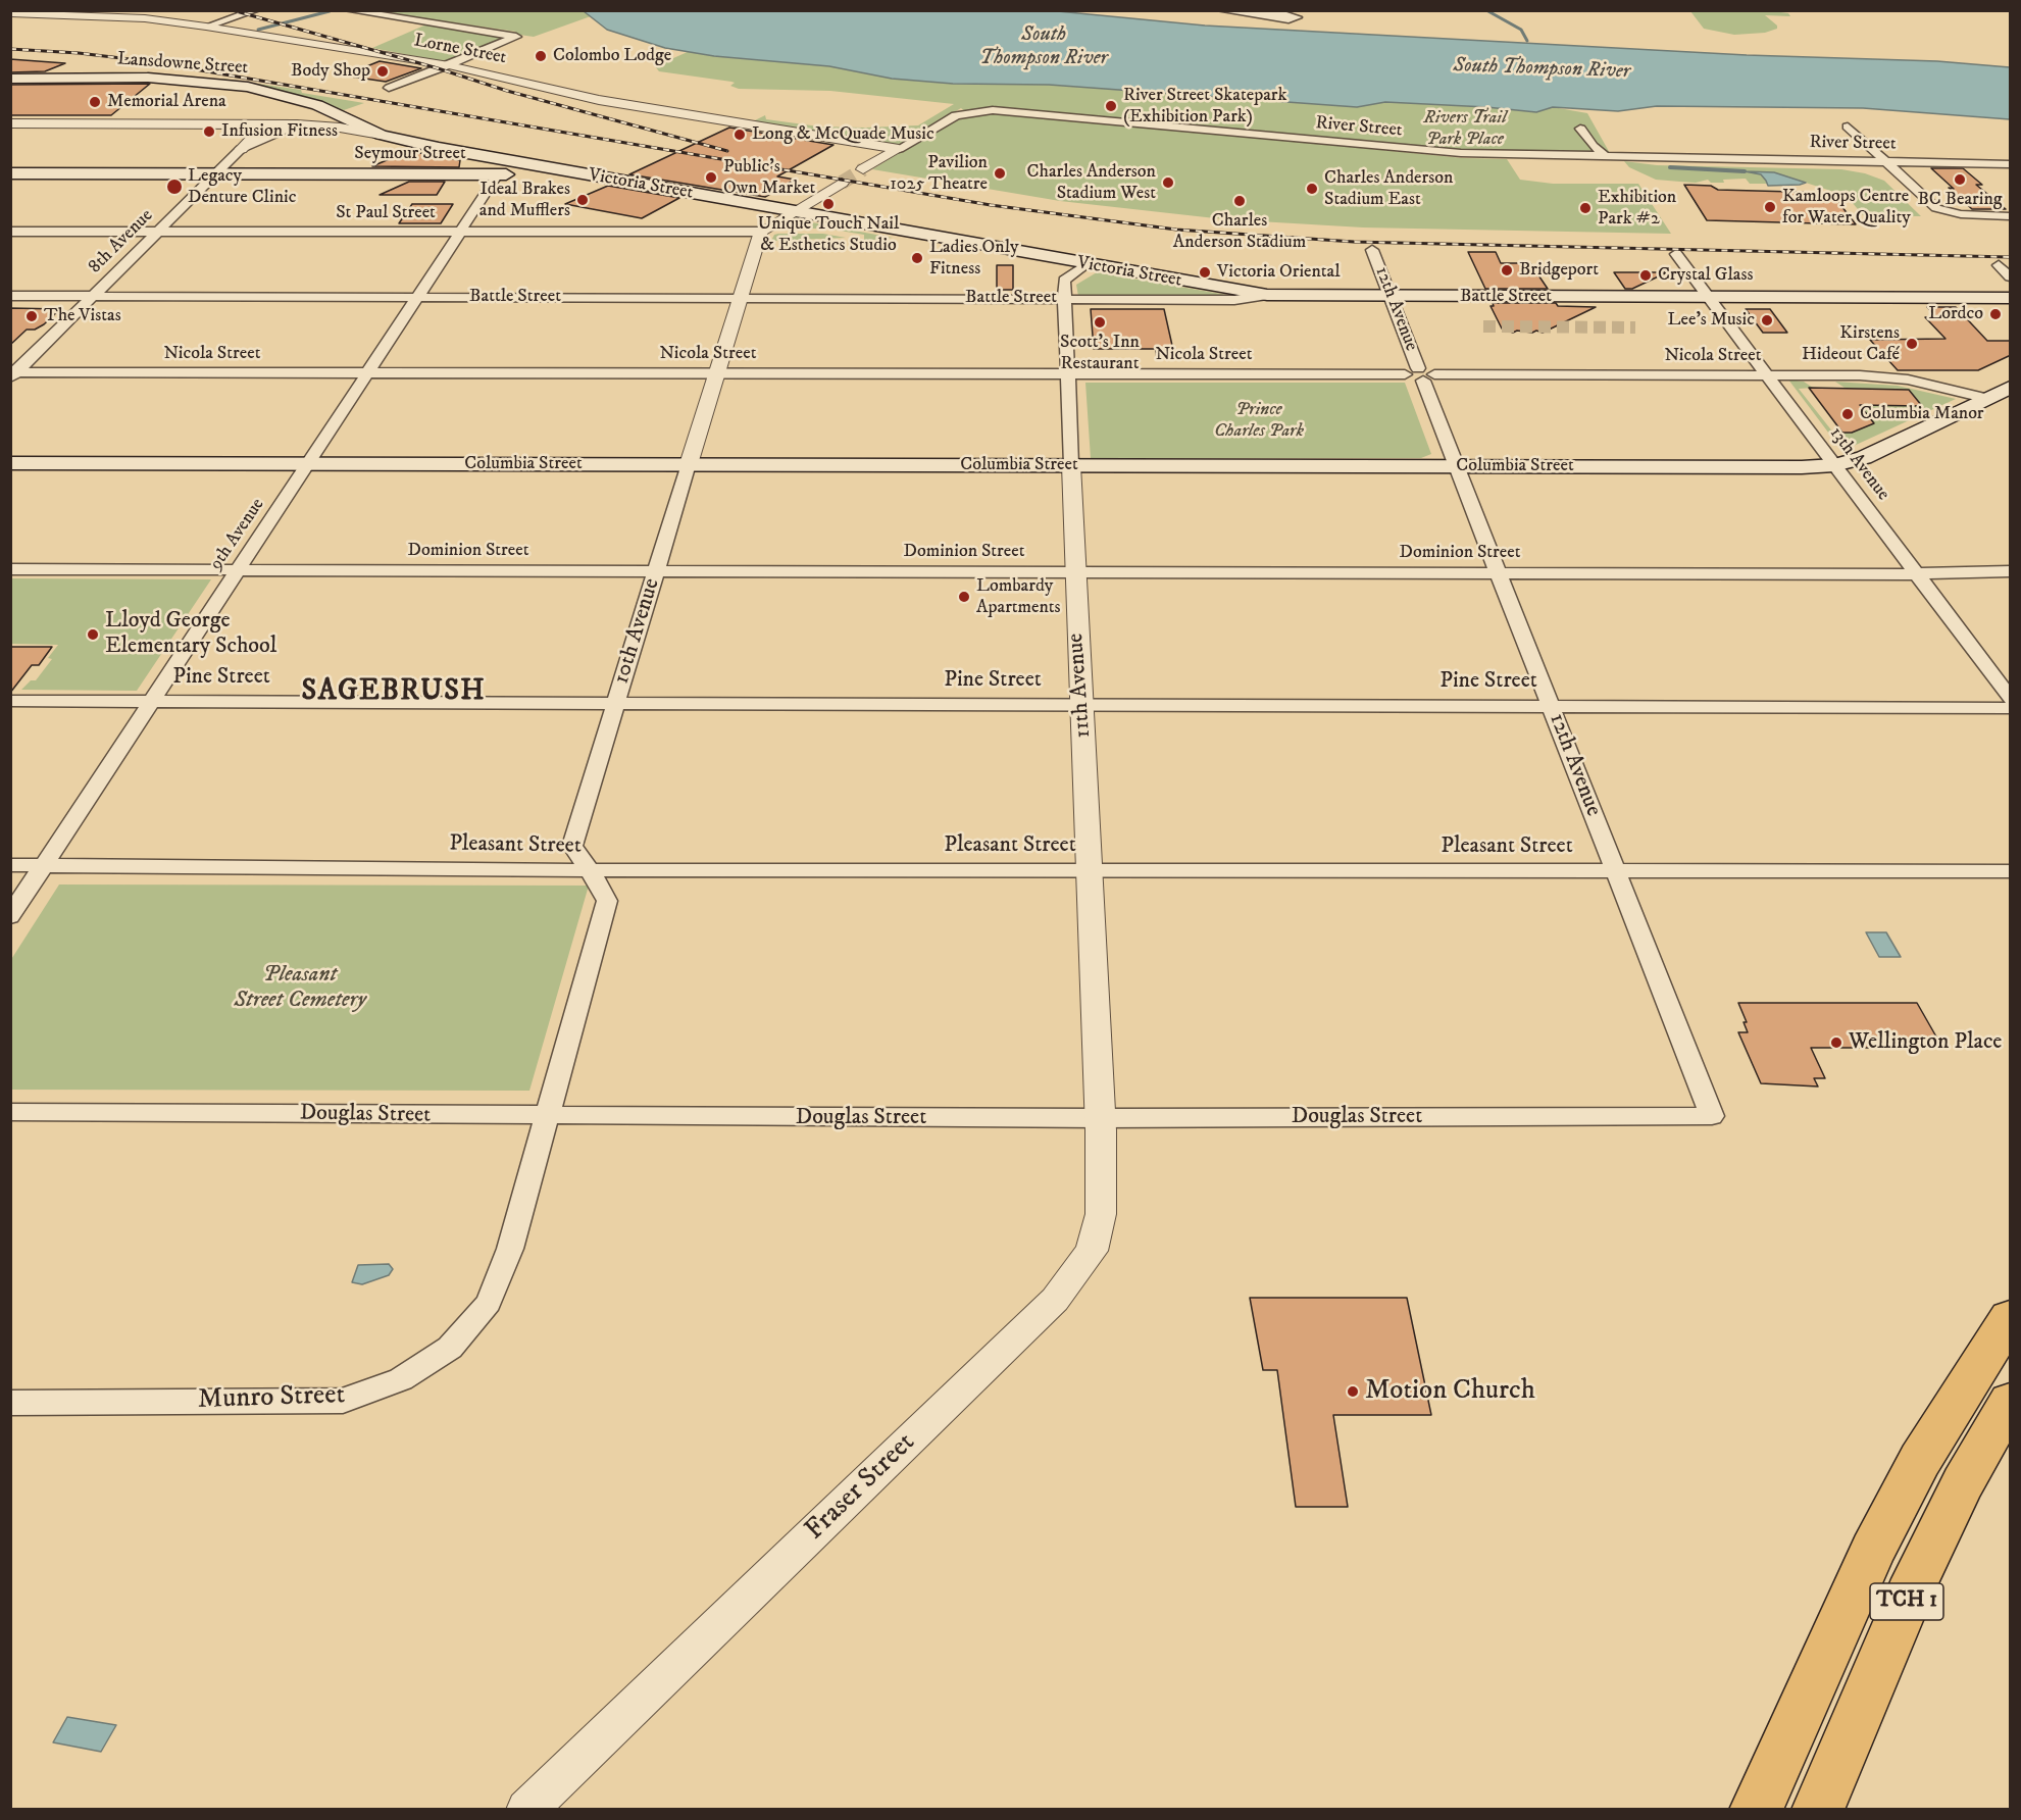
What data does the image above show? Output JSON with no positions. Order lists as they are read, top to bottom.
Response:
{
  "streets": {
    "highway": ["TCH 1"],
    "main road": [
      "Lansdowne Street",
      "Seymour Street",
      "Victoria Street",
      "Battle Street",
      "Columbia Street"
    ],
    "street": [
      "Lorne Street",
      "River Street",
      "St Paul Street",
      "8th Avenue",
      "12th Avenue",
      "Nicola Street",
      "13th Avenue",
      "9th Avenue",
      "Dominion Street",
      "10th Avenue",
      "Pine Street",
      "11th Avenue",
      "Pleasant Street",
      "Douglas Street",
      "Munro Street",
      "Fraser Street"
    ]
  },
  "crossings": [
    ["Lorne Street", "River Street"],
    ["Lansdowne Street", "Victoria Street"],
    ["Seymour Street", "Victoria Street"],
    ["Seymour Street", "8th Avenue"],
    ["Seymour Street", "9th Avenue"],
    ["Victoria Street", "8th Avenue"],
    ["Victoria Street", "Battle Street"],
    ["Victoria Street", "11th Avenue"],
    ["St Paul Street", "8th Avenue"],
    ["St Paul Street", "9th Avenue"],
    ["St Paul Street", "10th Avenue"],
    ["8th Avenue", "Battle Street"],
    ["8th Avenue", "Nicola Street"],
    ["Battle Street", "12th Avenue"],
    ["Battle Street", "13th Avenue"],
    ["Battle Street", "9th Avenue"],
    ["Battle Street", "10th Avenue"],
    ["Battle Street", "11th Avenue"],
    ["12th Avenue", "Nicola Street"],
    ["12th Avenue", "Columbia Street"],
    ["12th Avenue", "Dominion Street"],
    ["12th Avenue", "Pine Street"],
    ["12th Avenue", "Pleasant Street"],
    ["12th Avenue", "Douglas Street"],
    ["Nicola Street", "Columbia Street"],
    ["Nicola Street", "13th Avenue"],
    ["Nicola Street", "9th Avenue"],
    ["Nicola Street", "10th Avenue"],
    ["Nicola Street", "11th Avenue"],
    ["Columbia Street", "13th Avenue"],
    ["Columbia Street", "9th Avenue"],
    ["Columbia Street", "10th Avenue"],
    ["Columbia Street", "11th Avenue"],
    ["13th Avenue", "Dominion Street"],
    ["9th Avenue", "Dominion Street"],
    ["9th Avenue", "Pine Street"],
    ["9th Avenue", "Pleasant Street"],
    ["Dominion Street", "10th Avenue"],
    ["Dominion Street", "11th Avenue"],
    ["10th Avenue", "Pine Street"],
    ["10th Avenue", "Pleasant Street"],
    ["10th Avenue", "Douglas Street"],
    ["10th Avenue", "Munro Street"],
    ["Pine Street", "11th Avenue"],
    ["11th Avenue", "Pleasant Street"],
    ["11th Avenue", "Douglas Street"],
    ["11th Avenue", "Fraser Street"],
    ["Douglas Street", "Munro Street"],
    ["Douglas Street", "Fraser Street"]
  ],
  "districts": ["SAGEBRUSH"],
  "water": ["South Thompson River"],
  "parks": ["Rivers Trail Park Place", "Prince Charles Park", "Pleasant Street Cemetery"],
  "places": [
    "Colombo Lodge",
    "Body Shop",
    "Memorial Arena",
    "River Street Skatepark (Exhibition Park)",
    "Infusion Fitness",
    "Long & McQuade Music",
    "Pavilion 1025 Theatre",
    "Public's Own Market",
    "BC Bearing",
    "Charles Anderson Stadium West",
    "Legacy Denture Clinic",
    "Charles Anderson Stadium East",
    "Ideal Brakes and Mufflers",
    "Charles Anderson Stadium",
    "Unique Touch Nail & Esthetics Studio",
    "Kamloops Centre for Water Quality",
    "Exhibition Park #2",
    "Ladies Only Fitness",
    "Bridgeport",
    "Victoria Oriental",
    "Crystal Glass",
    "Lordco",
    "The Vistas",
    "Lee's Music",
    "Scott's Inn Restaurant",
    "Kirstens Hideout Café",
    "Columbia Manor",
    "Lombardy Apartments",
    "Lloyd George Elementary School",
    "Wellington Place",
    "Motion Church"
  ]
}
